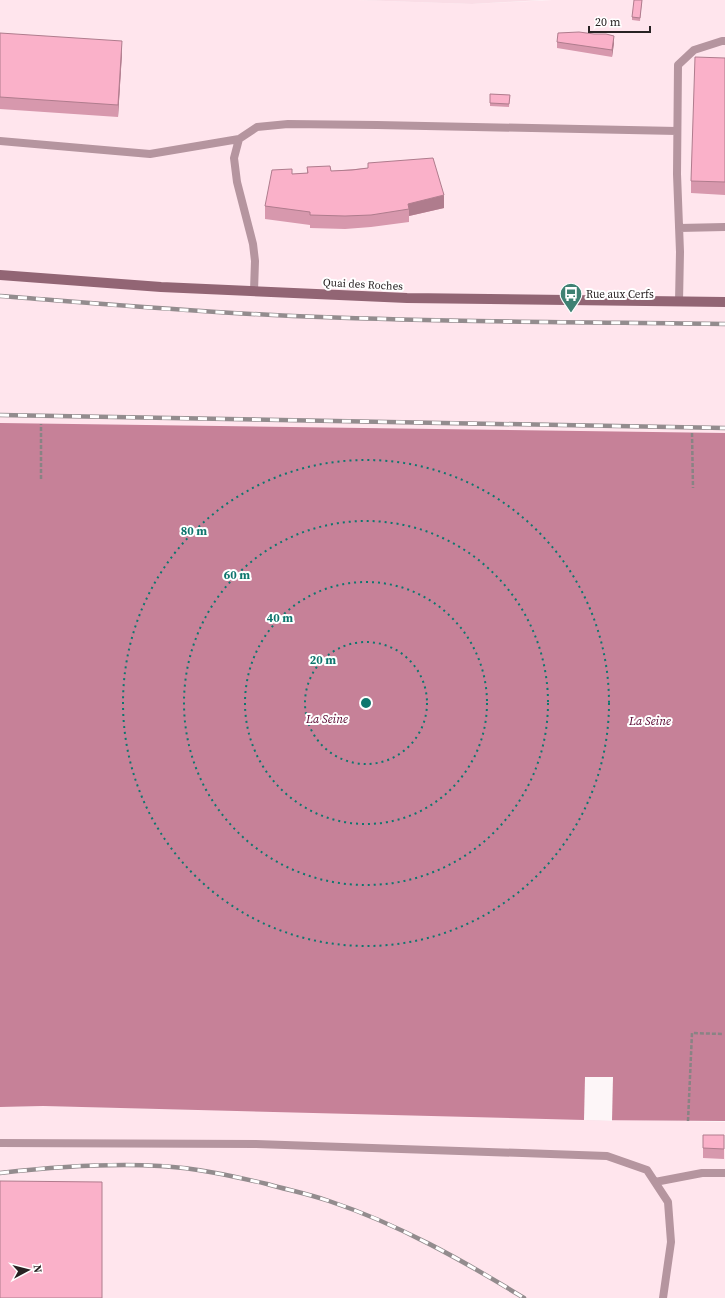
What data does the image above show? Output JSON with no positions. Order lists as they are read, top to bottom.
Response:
{
  "streets": {
    "main road": ["Quai des Roches"]
  },
  "water": ["La Seine"],
  "places": {
    "bus stop": ["Rue aux Cerfs"]
  },
  "scale_bar": "20 m",
  "north": "right",
  "rings": [
    "80 m",
    "60 m",
    "40 m",
    "20 m"
  ]
}
